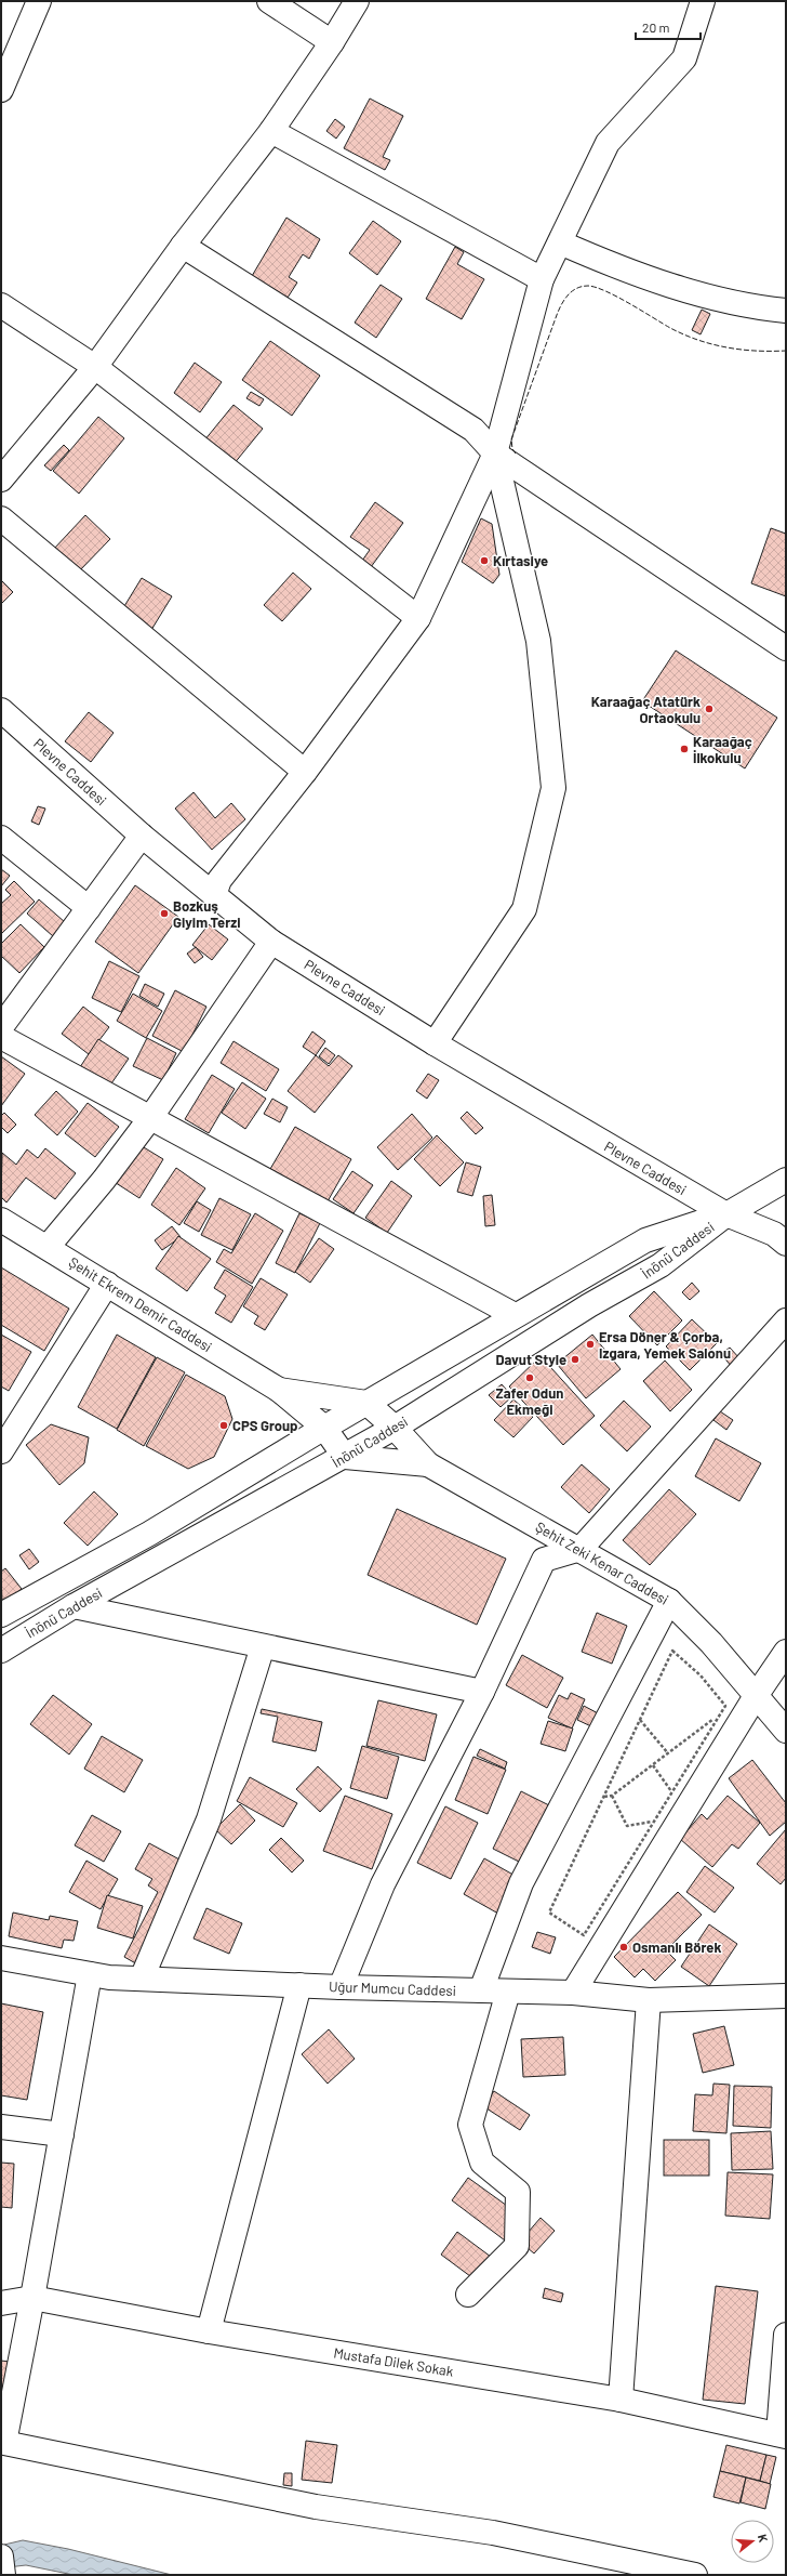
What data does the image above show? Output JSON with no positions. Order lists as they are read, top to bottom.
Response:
{
  "streets": {
    "street": [
      "Plevne Caddesi",
      "İnönü Caddesi",
      "Şehit Ekrem Demir Caddesi",
      "Şehit Zeki Kenar Caddesi",
      "Uğur Mumcu Caddesi",
      "Mustafa Dilek Sokak"
    ]
  },
  "crossings": [
    ["Plevne Caddesi", "İnönü Caddesi"],
    ["İnönü Caddesi", "Şehit Ekrem Demir Caddesi"]
  ],
  "places": [
    "Kırtasiye",
    "Karaağaç Atatürk Ortaokulu",
    "Karaağaç İlkokulu",
    "Bozkuş Giyim Terzi",
    "Ersa Döner & Çorba, Izgara, Yemek Salonu",
    "Davut Style",
    "Zafer Odun Ekmeği",
    "CPS Group",
    "Osmanlı Börek"
  ],
  "scale_bar": "20 m",
  "north": "right"
}
